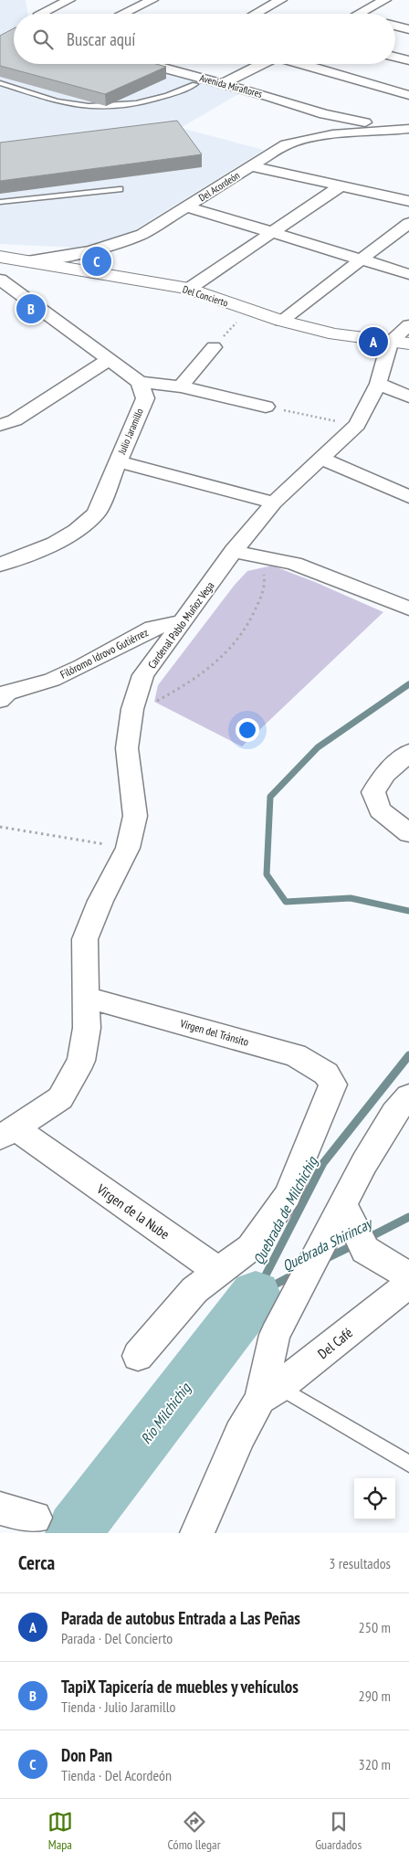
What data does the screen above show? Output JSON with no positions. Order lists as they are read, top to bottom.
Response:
{
  "streets": {
    "street": [
      "Avenida Miraflores",
      "Del Acordeón",
      "Del Concierto",
      "Julio Jaramillo",
      "Cardenal Pablo Muñoz Vega",
      "Filóromo Idrovo Gutiérrez",
      "Virgen del Tránsito",
      "Virgen de la Nube",
      "Del Café"
    ]
  },
  "crossings": [
    ["Avenida Miraflores", "Del Acordeón"],
    ["Del Acordeón", "Del Concierto"],
    ["Del Concierto", "Cardenal Pablo Muñoz Vega"],
    ["Cardenal Pablo Muñoz Vega", "Filóromo Idrovo Gutiérrez"],
    ["Cardenal Pablo Muñoz Vega", "Virgen del Tránsito"],
    ["Cardenal Pablo Muñoz Vega", "Virgen de la Nube"],
    ["Virgen del Tránsito", "Virgen de la Nube"]
  ],
  "water": ["Quebrada de Milchichig", "Quebrada Shirincay", "Río Milchichig"],
  "page": {
    "search": "Buscar aquí",
    "pins": ["C", "B", "A"],
    "heading": ["Cerca", "3 resultados"],
    "list": [
      {
        "mark": "A",
        "name": "Parada de autobus Entrada a Las Peñas",
        "note": "Parada · Del Concierto",
        "value": "250 m"
      },
      {
        "mark": "B",
        "name": "TapiX Tapicería de muebles y vehículos",
        "note": "Tienda · Julio Jaramillo",
        "value": "290 m"
      },
      {
        "mark": "C",
        "name": "Don Pan",
        "note": "Tienda · Del Acordeón",
        "value": "320 m"
      }
    ],
    "nav": ["Mapa", "Cómo llegar", "Guardados"]
  }
}
